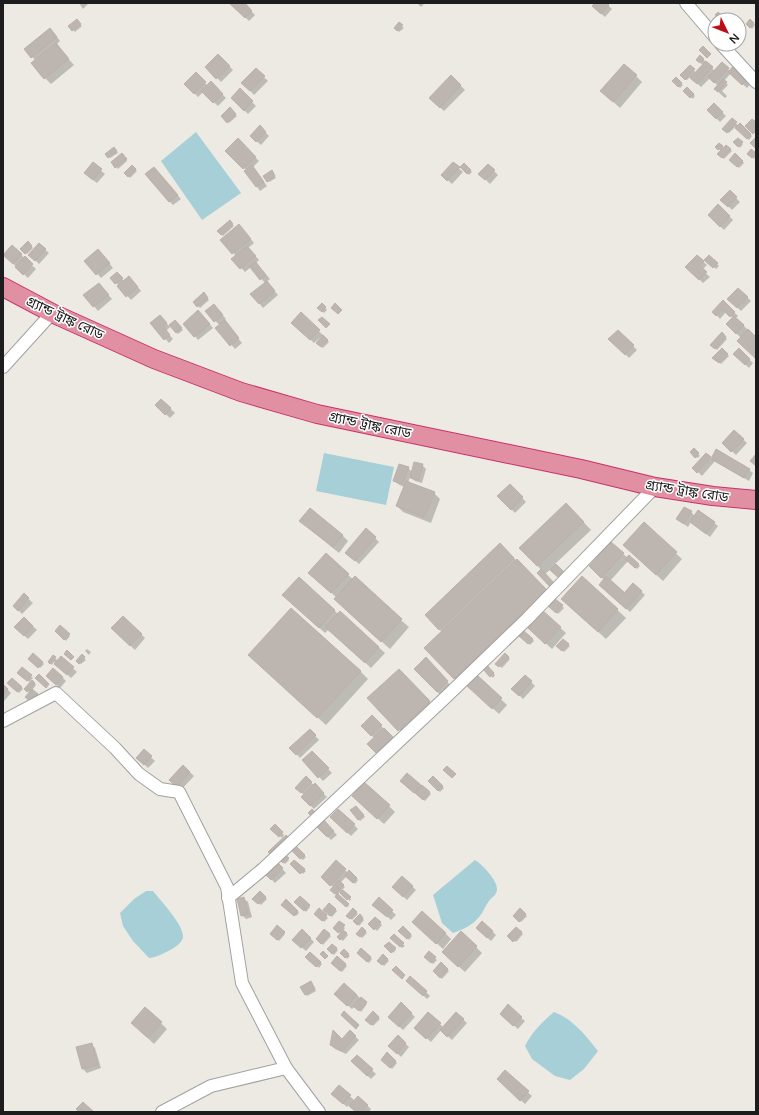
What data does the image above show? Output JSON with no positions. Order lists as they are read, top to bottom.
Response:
{
  "streets": {
    "highway": ["গ্র্যান্ড ট্রাঙ্ক রোড"]
  },
  "north": "bottom right"
}
